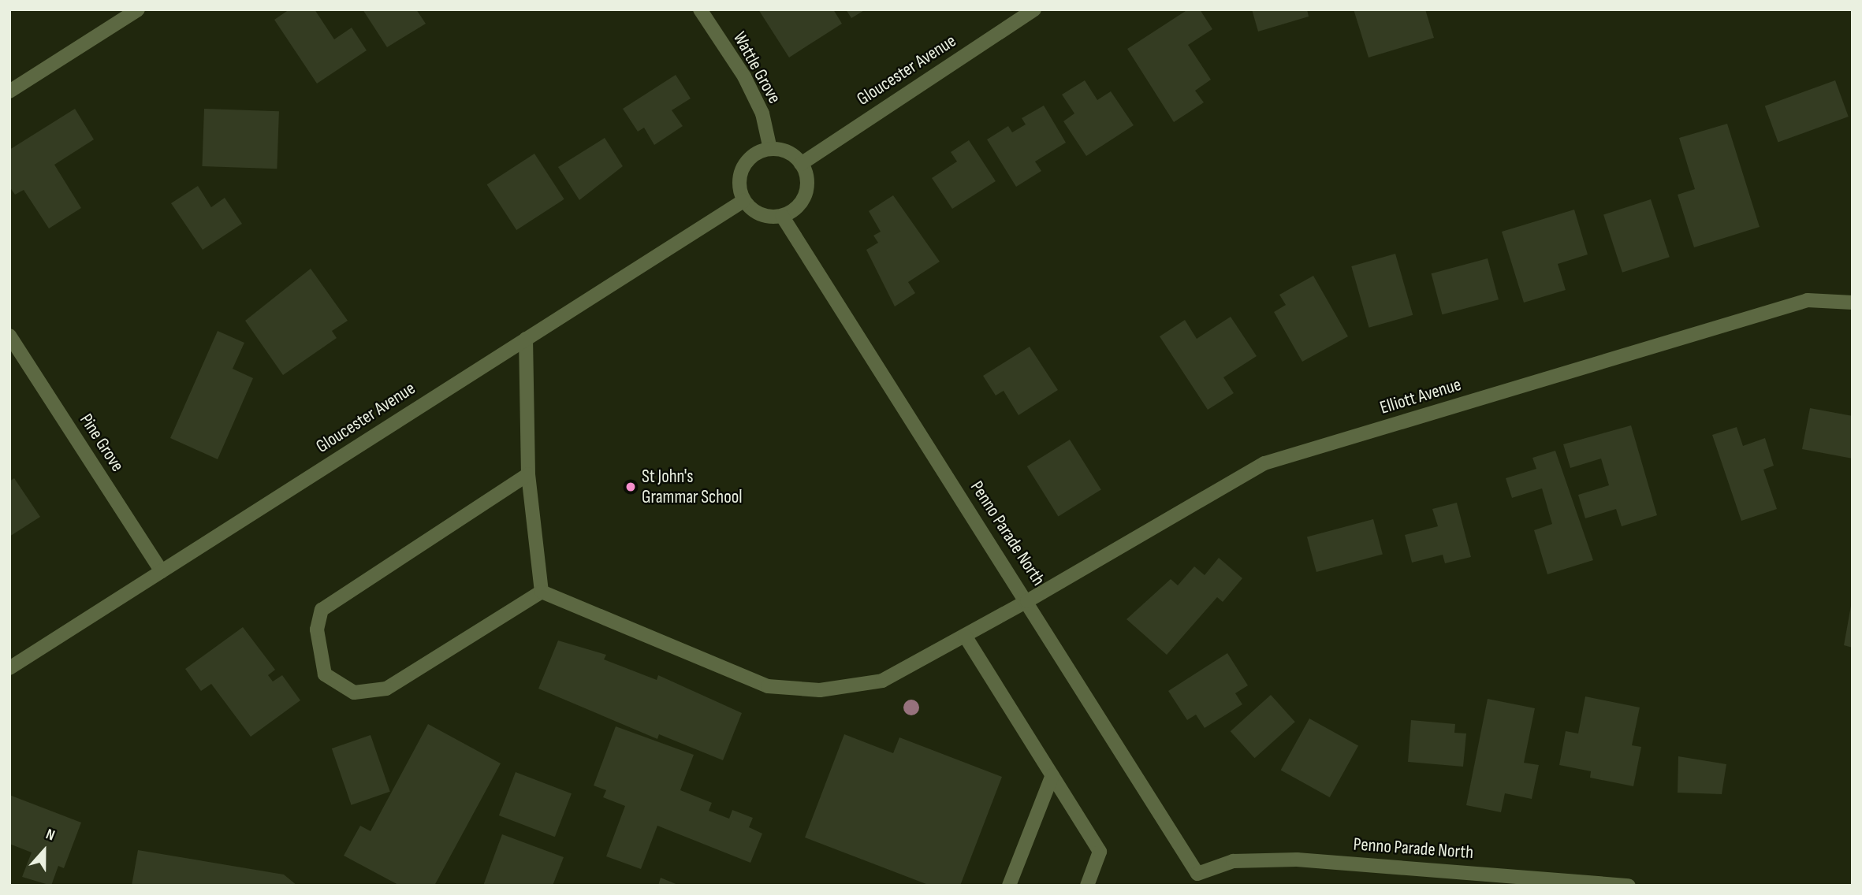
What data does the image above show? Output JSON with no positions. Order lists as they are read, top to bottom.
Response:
{
  "streets": {
    "street": [
      "Wattle Grove",
      "Gloucester Avenue",
      "Elliott Avenue",
      "Pine Grove",
      "Penno Parade North"
    ]
  },
  "crossings": [
    ["Wattle Grove", "Gloucester Avenue"],
    ["Wattle Grove", "Penno Parade North"],
    ["Gloucester Avenue", "Pine Grove"],
    ["Gloucester Avenue", "Penno Parade North"],
    ["Elliott Avenue", "Penno Parade North"]
  ],
  "places": ["St John's Grammar School"],
  "north": "top"
}
